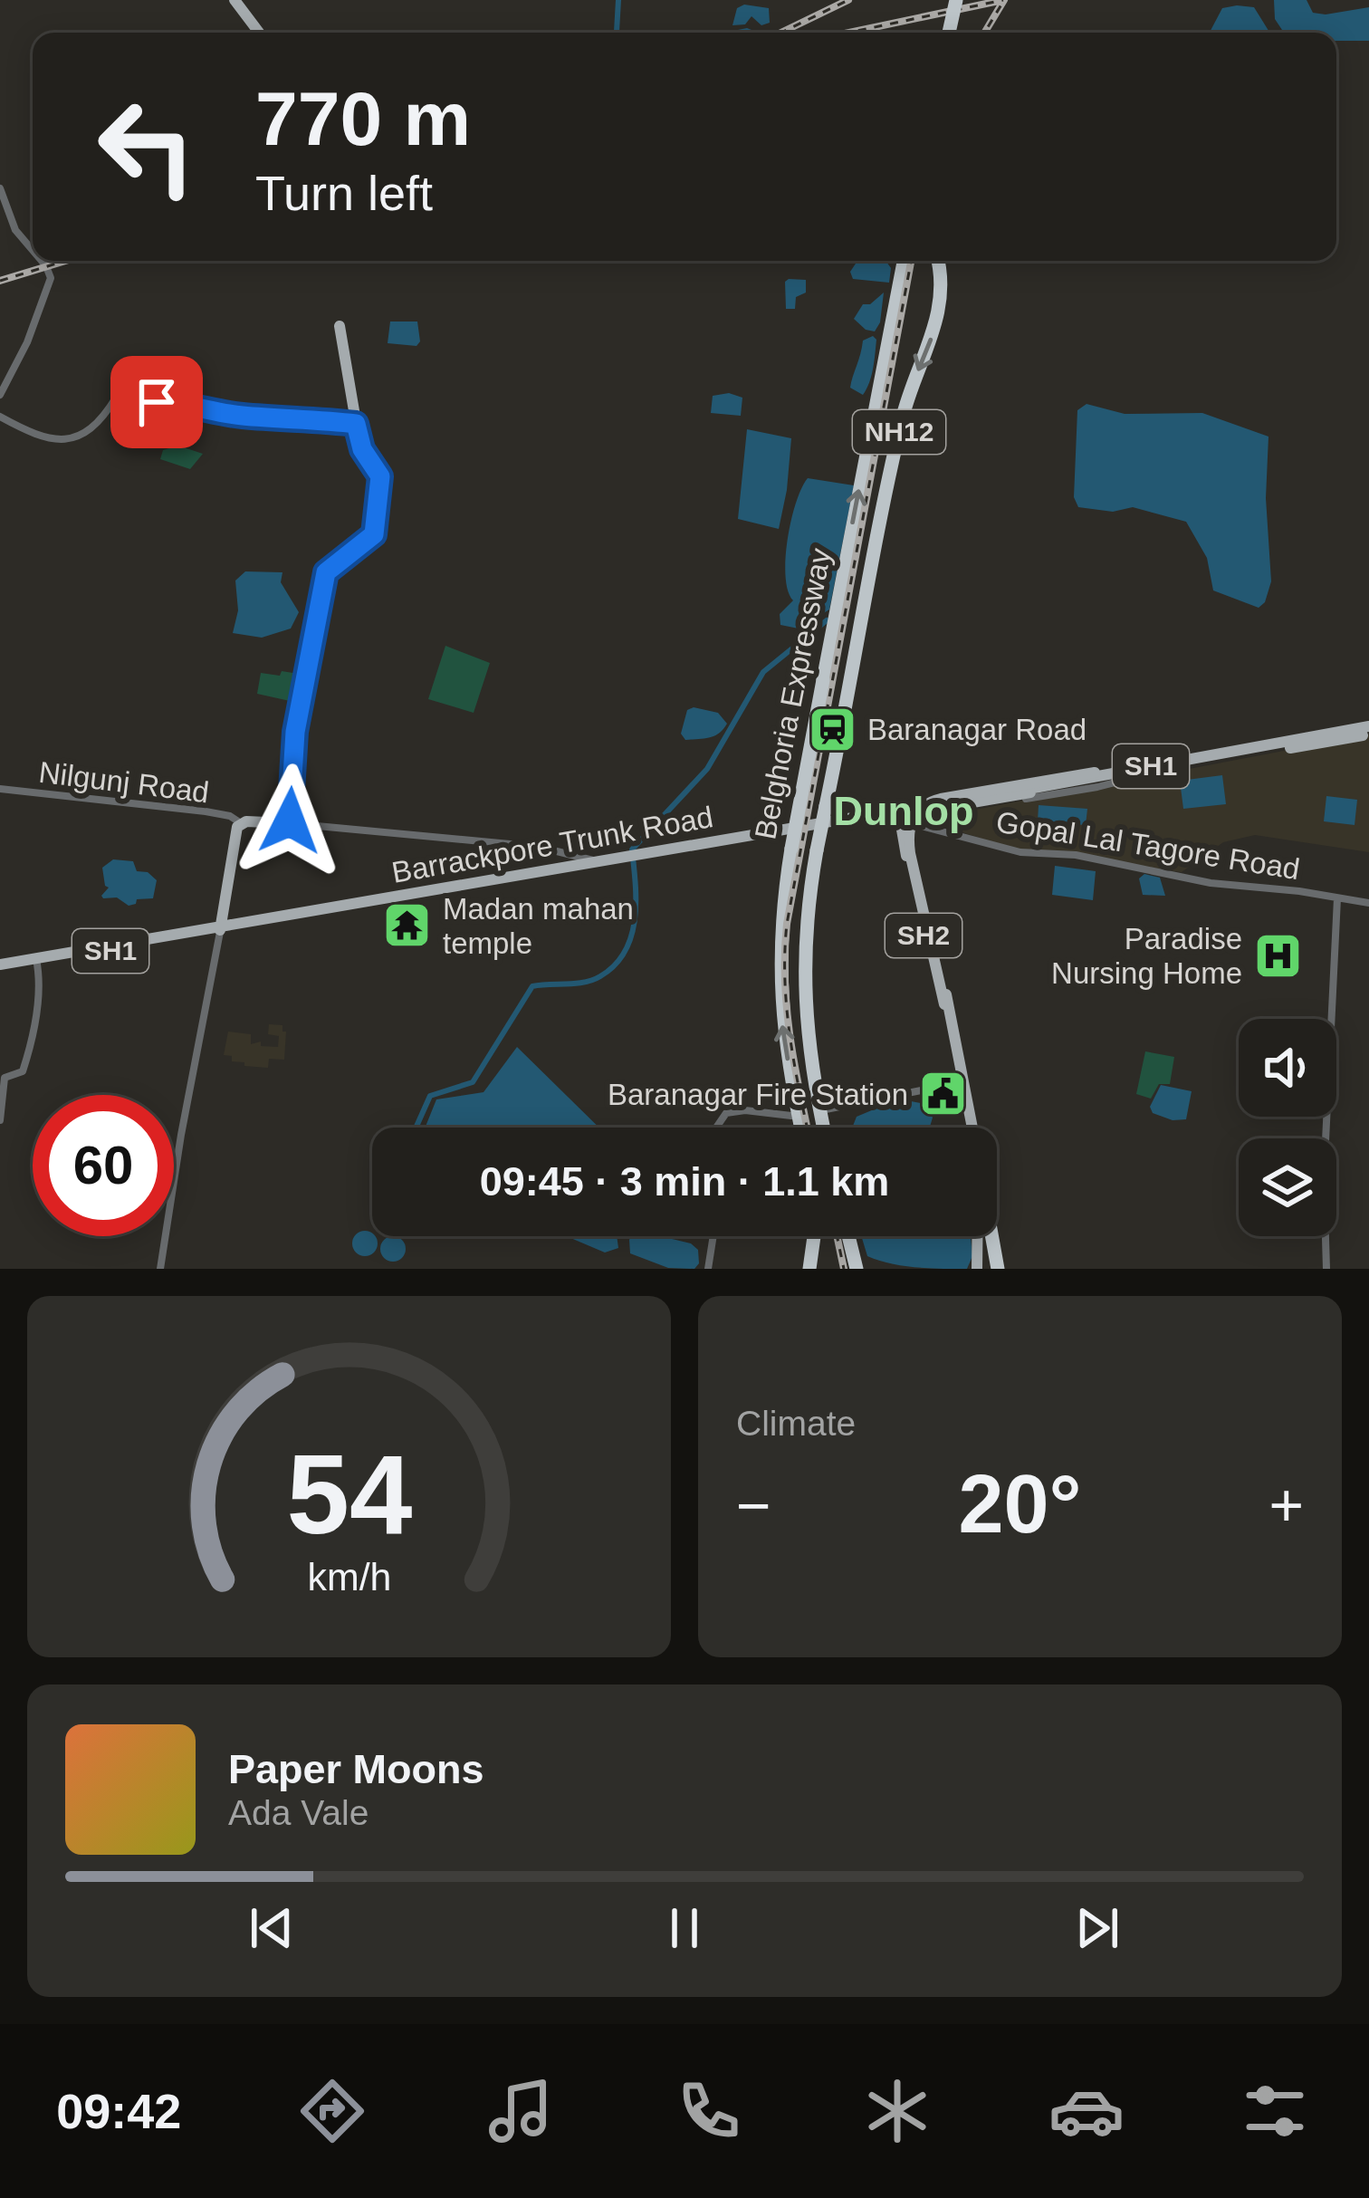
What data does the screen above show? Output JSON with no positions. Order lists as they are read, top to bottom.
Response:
{
  "streets": {
    "highway": ["NH12", "Belghoria Expressway"],
    "main road": ["SH1", "Barrackpore Trunk Road", "SH2"],
    "street": ["Nilgunj Road", "Gopal Lal Tagore Road"]
  },
  "crossings": [
    ["Barrackpore Trunk Road", "Gopal Lal Tagore Road"],
    ["Barrackpore Trunk Road", "SH2"],
    ["Gopal Lal Tagore Road", "SH2"]
  ],
  "districts": ["Dunlop"],
  "places": {
    "station": ["Baranagar Road"],
    "temple": ["Madan mahan temple"],
    "hospital": ["Paradise Nursing Home"],
    "public building": ["Baranagar Fire Station"]
  },
  "page": {
    "turn": ["770 m", "Turn left"],
    "limit": "60",
    "trip": "09:45 · 3 min · 1.1 km",
    "tile": "Climate",
    "heat": ["−", "20°", "+"],
    "song": ["Paper Moons", "Ada Vale"],
    "tabs": "09:42",
    "gauge": ["54", "km/h"]
  }
}
